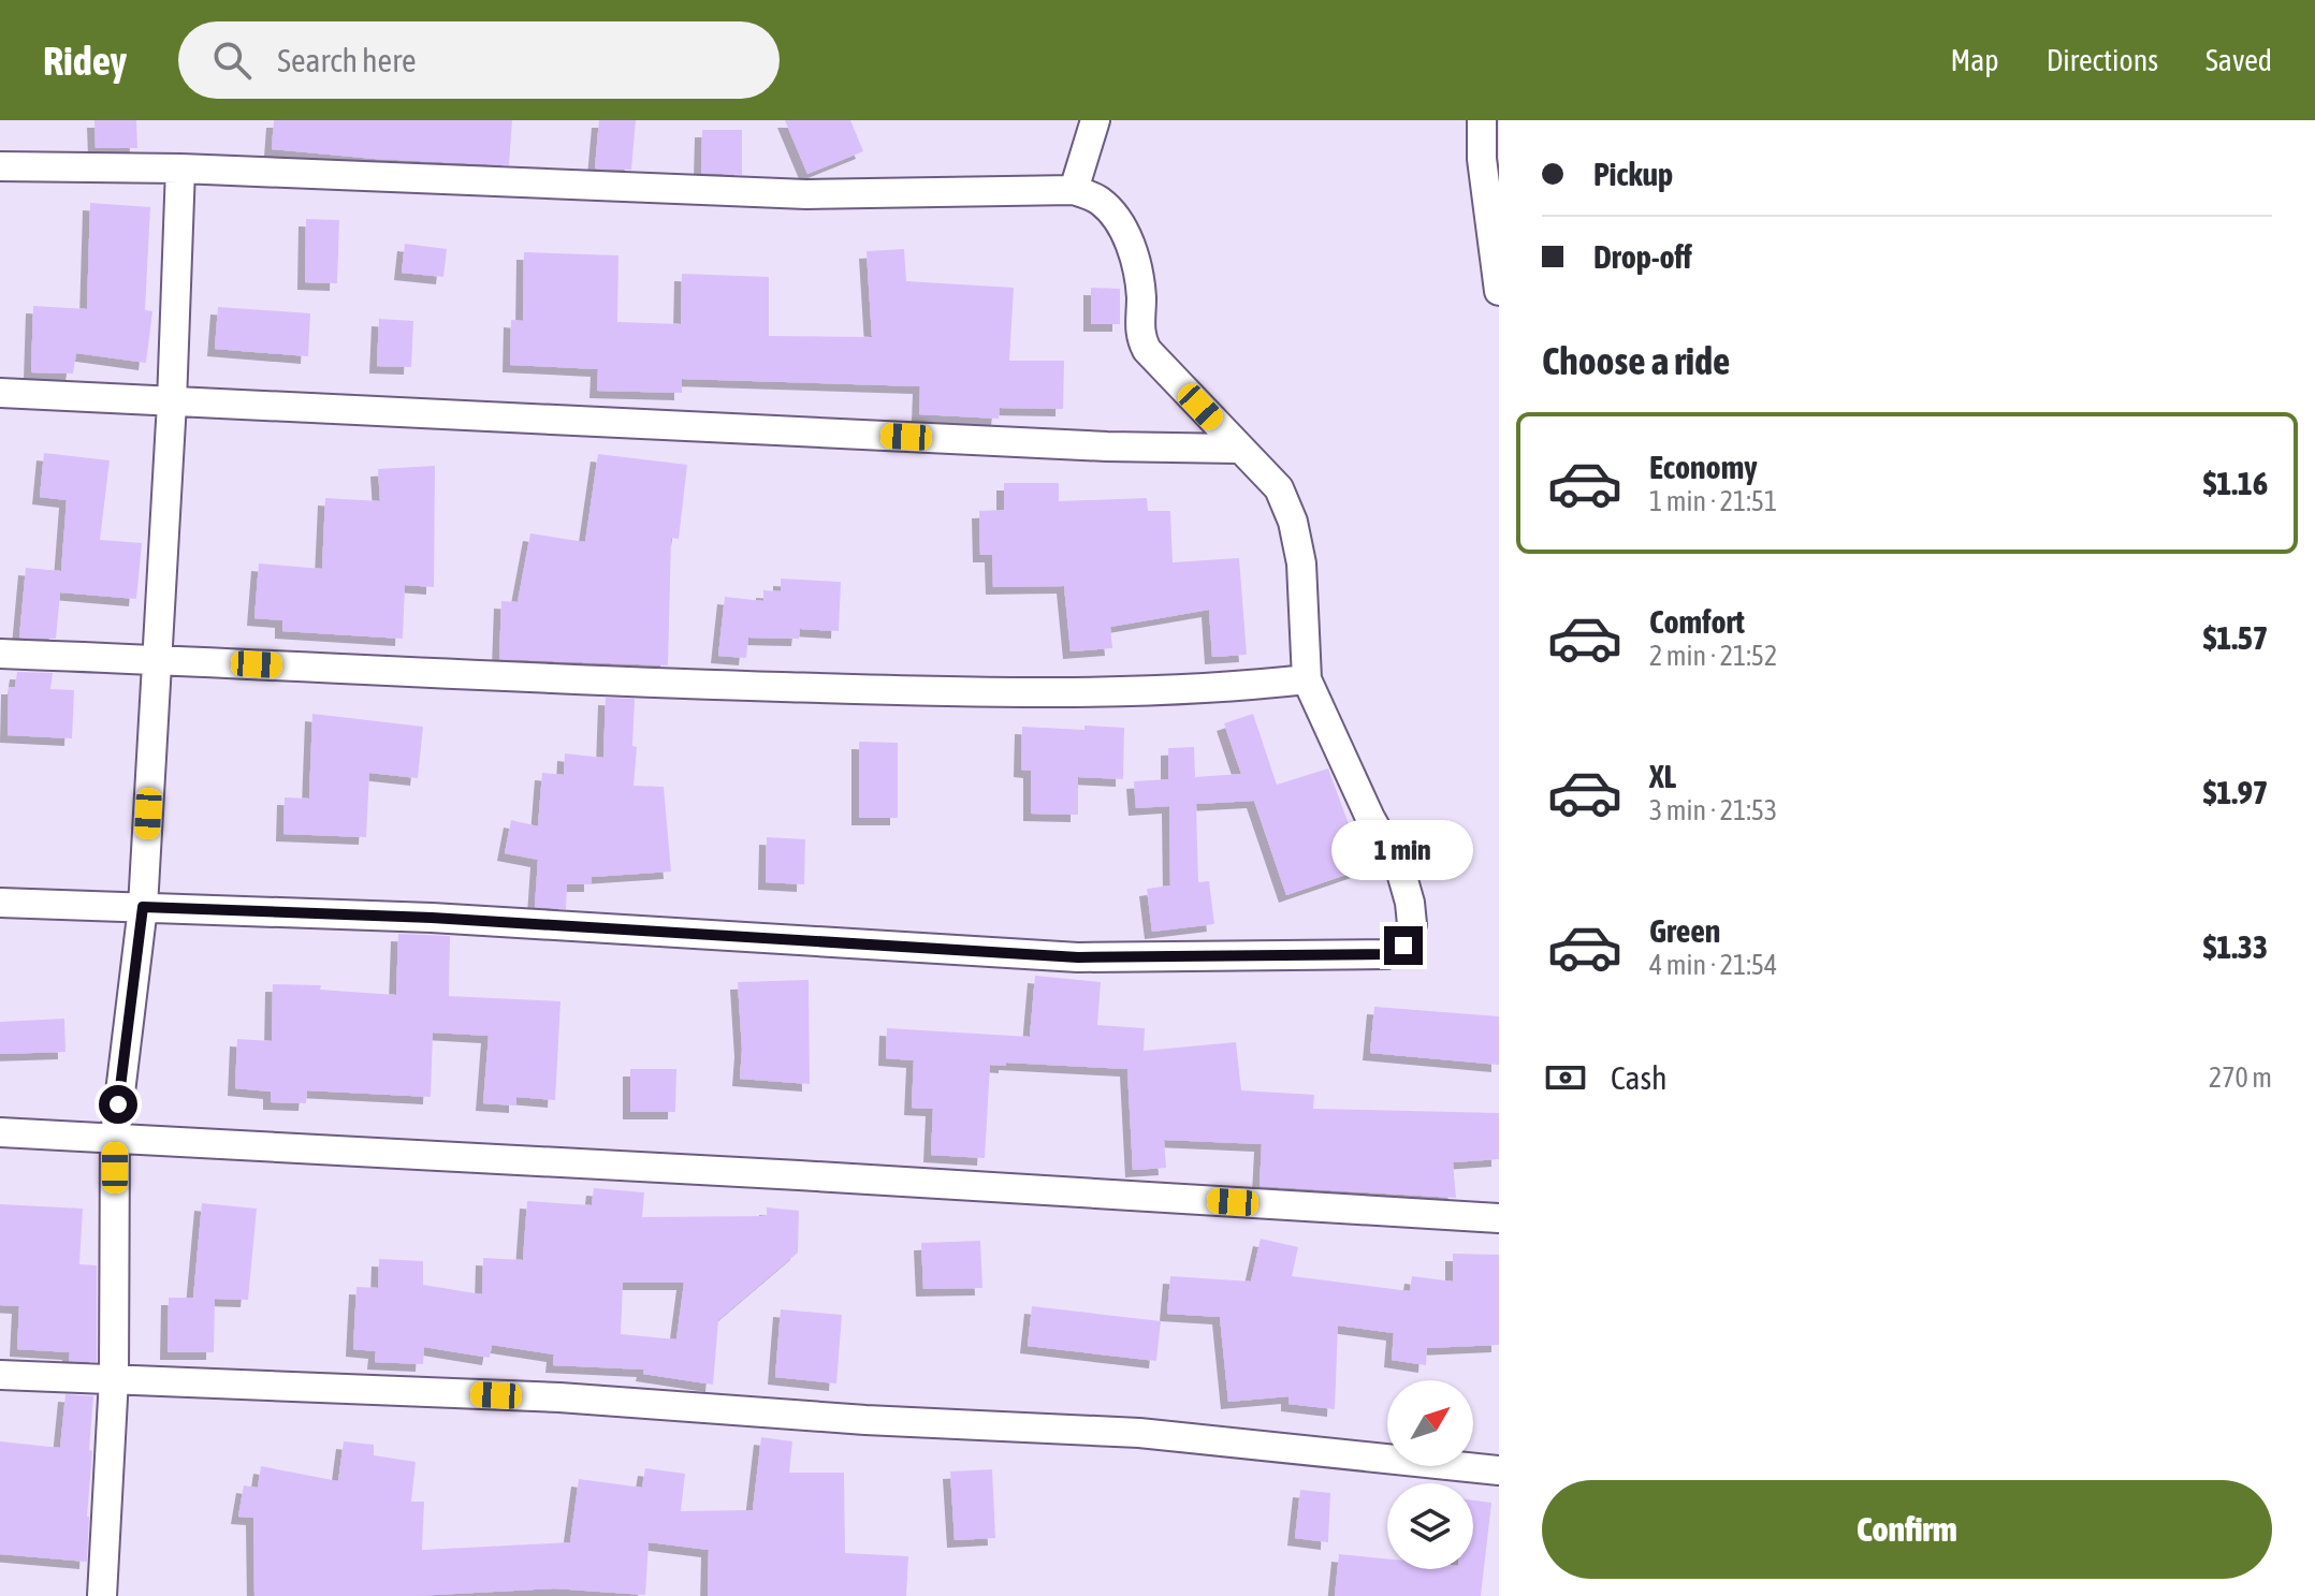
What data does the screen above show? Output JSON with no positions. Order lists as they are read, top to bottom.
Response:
{
  "north": "top right",
  "page": {
    "header": "Ridey",
    "search": "Search here",
    "nav": ["Map", "Directions", "Saved"],
    "banner": ["Pickup", "Drop-off"],
    "heading": "Choose a ride",
    "list": [
      {
        "name": "Economy",
        "note": "1 min · 21:51",
        "value": "$1.16"
      },
      {
        "name": "Comfort",
        "note": "2 min · 21:52",
        "value": "$1.57"
      },
      {
        "name": "XL",
        "note": "3 min · 21:53",
        "value": "$1.97"
      },
      {
        "name": "Green",
        "note": "4 min · 21:54",
        "value": "$1.33"
      }
    ],
    "bubble": "1 min",
    "pay": ["Cash", "270 m"],
    "buttons": "Confirm"
  }
}
